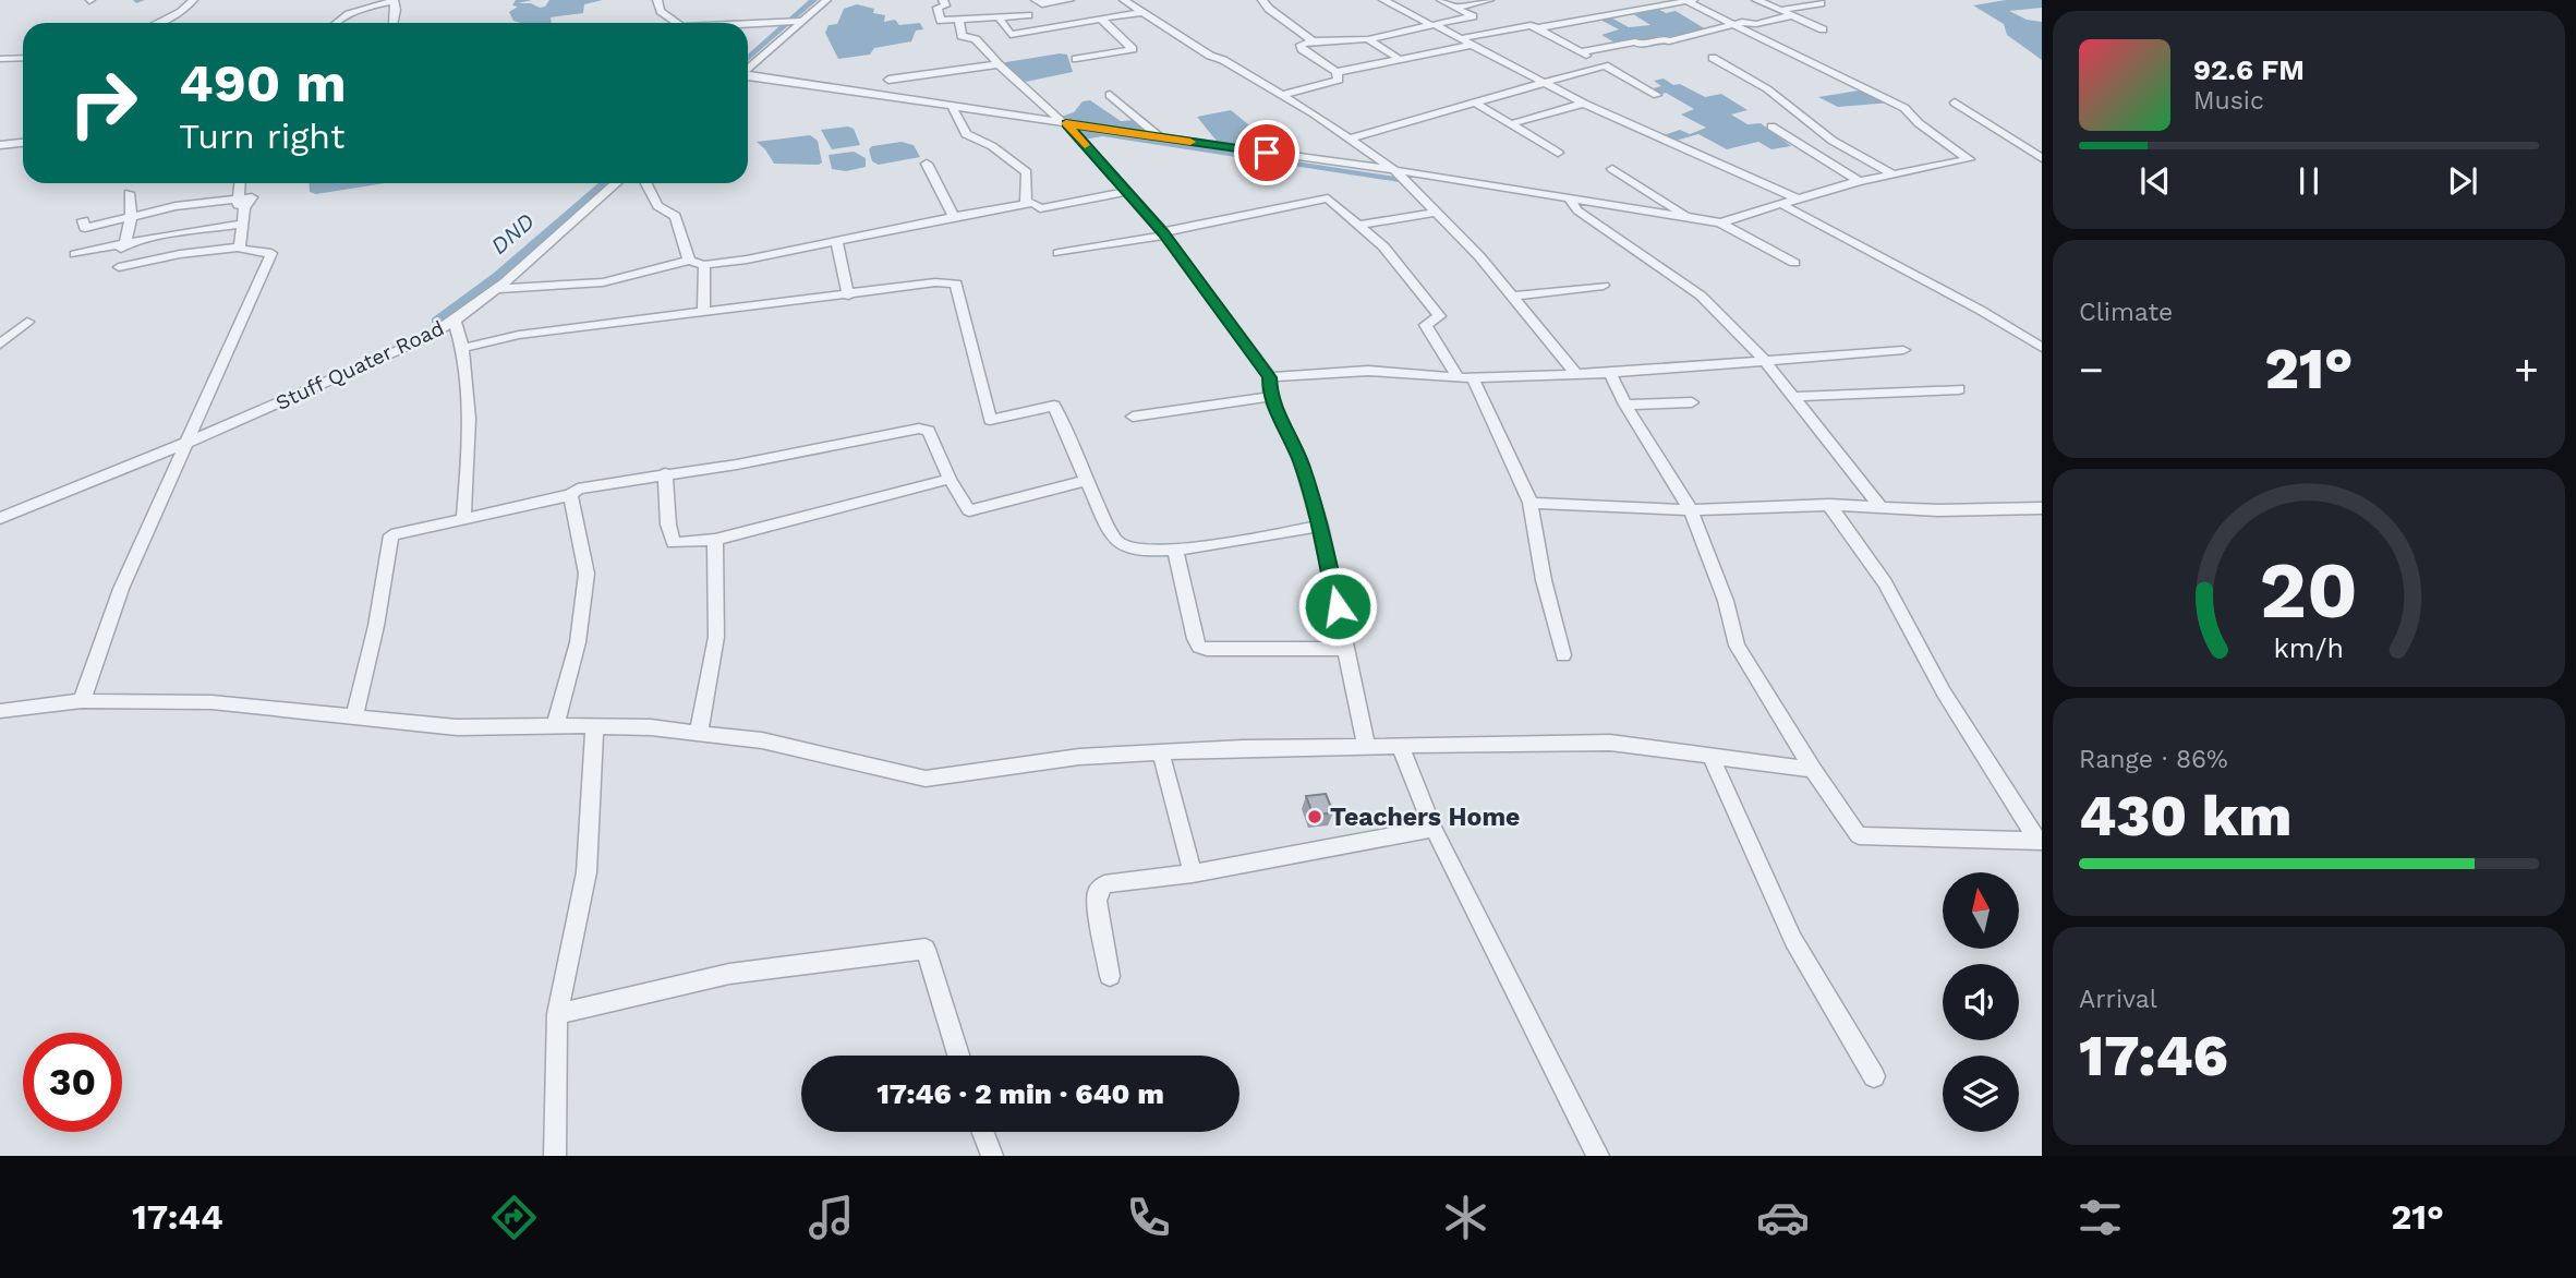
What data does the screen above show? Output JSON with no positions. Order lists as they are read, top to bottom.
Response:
{
  "streets": {
    "street": ["Stuff Quater Road"]
  },
  "water": ["DND"],
  "places": ["Teachers Home"],
  "north": "top",
  "page": {
    "turn": ["490 m", "Turn right"],
    "song": ["92.6 FM", "Music"],
    "tile": [
      "Climate",
      ["Range · 86%", "430 km"],
      ["Arrival", "17:46"]
    ],
    "heat": ["−", "21°", "+"],
    "limit": "30",
    "trip": "17:46 · 2 min · 640 m",
    "tabs": ["17:44", "21°"],
    "gauge": ["20", "km/h"]
  }
}
